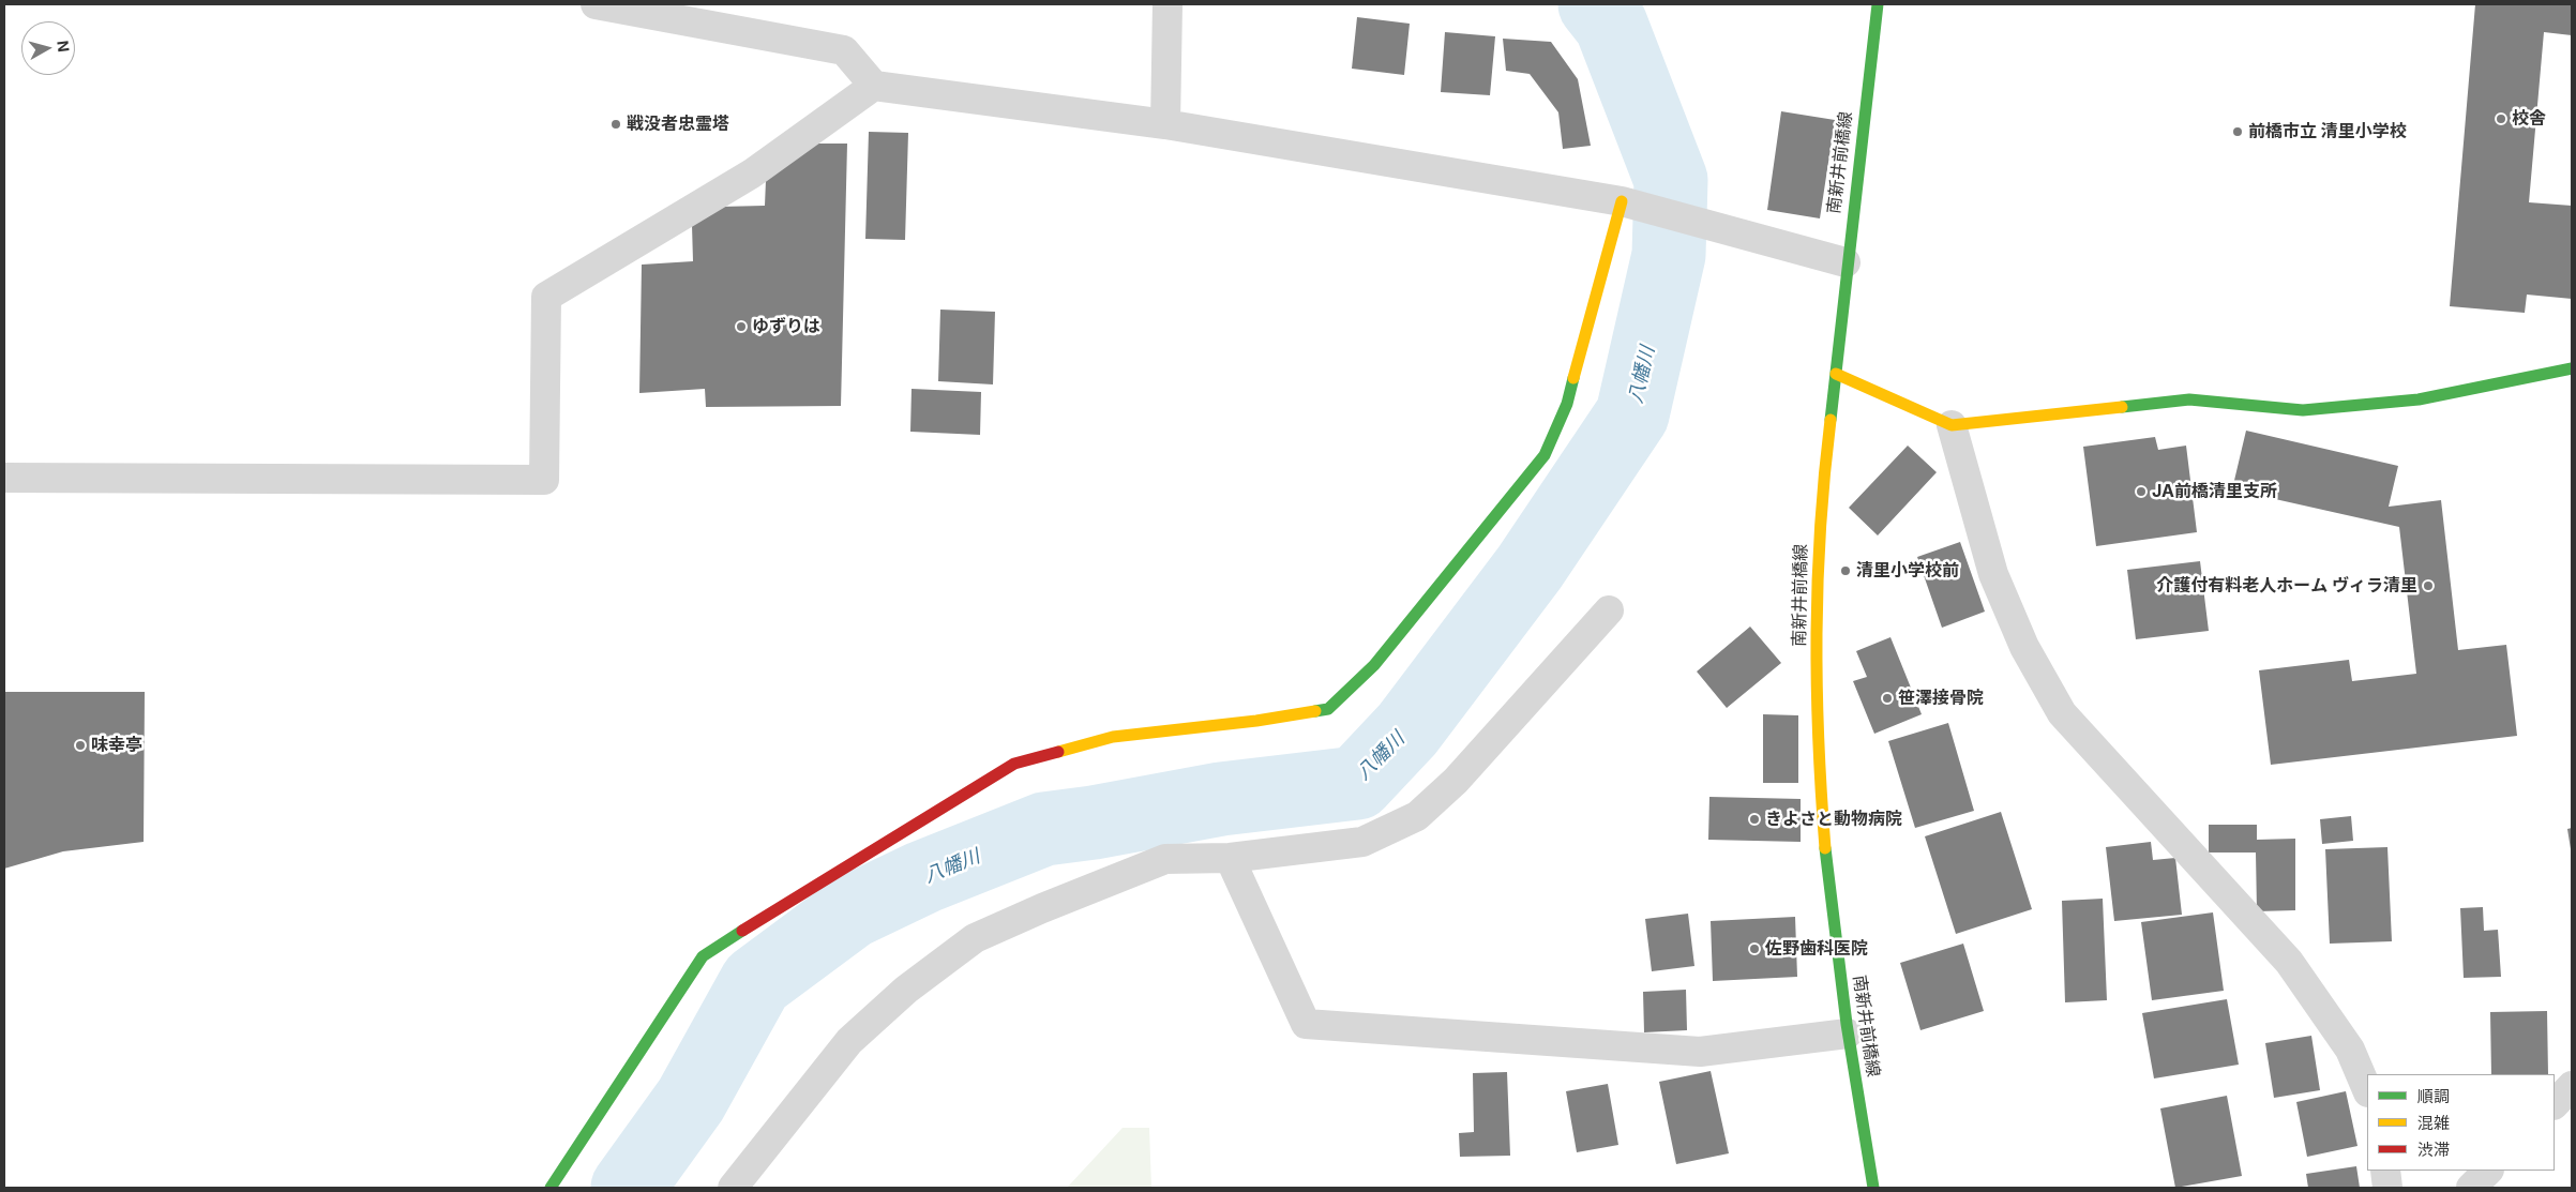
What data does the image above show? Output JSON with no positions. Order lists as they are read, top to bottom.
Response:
{
  "streets": {
    "street": ["南新井前橋線"]
  },
  "water": ["八幡川"],
  "places": [
    "校舎",
    "戦没者忠霊塔",
    "前橋市立 清里小学校",
    "ゆずりは",
    "JA前橋清里支所",
    "清里小学校前",
    "介護付有料老人ホーム ヴィラ清里",
    "笹澤接骨院",
    "味幸亭",
    "きよさと動物病院",
    "佐野歯科医院"
  ],
  "legend": ["順調", "混雑", "渋滞"],
  "north": "right"
}
